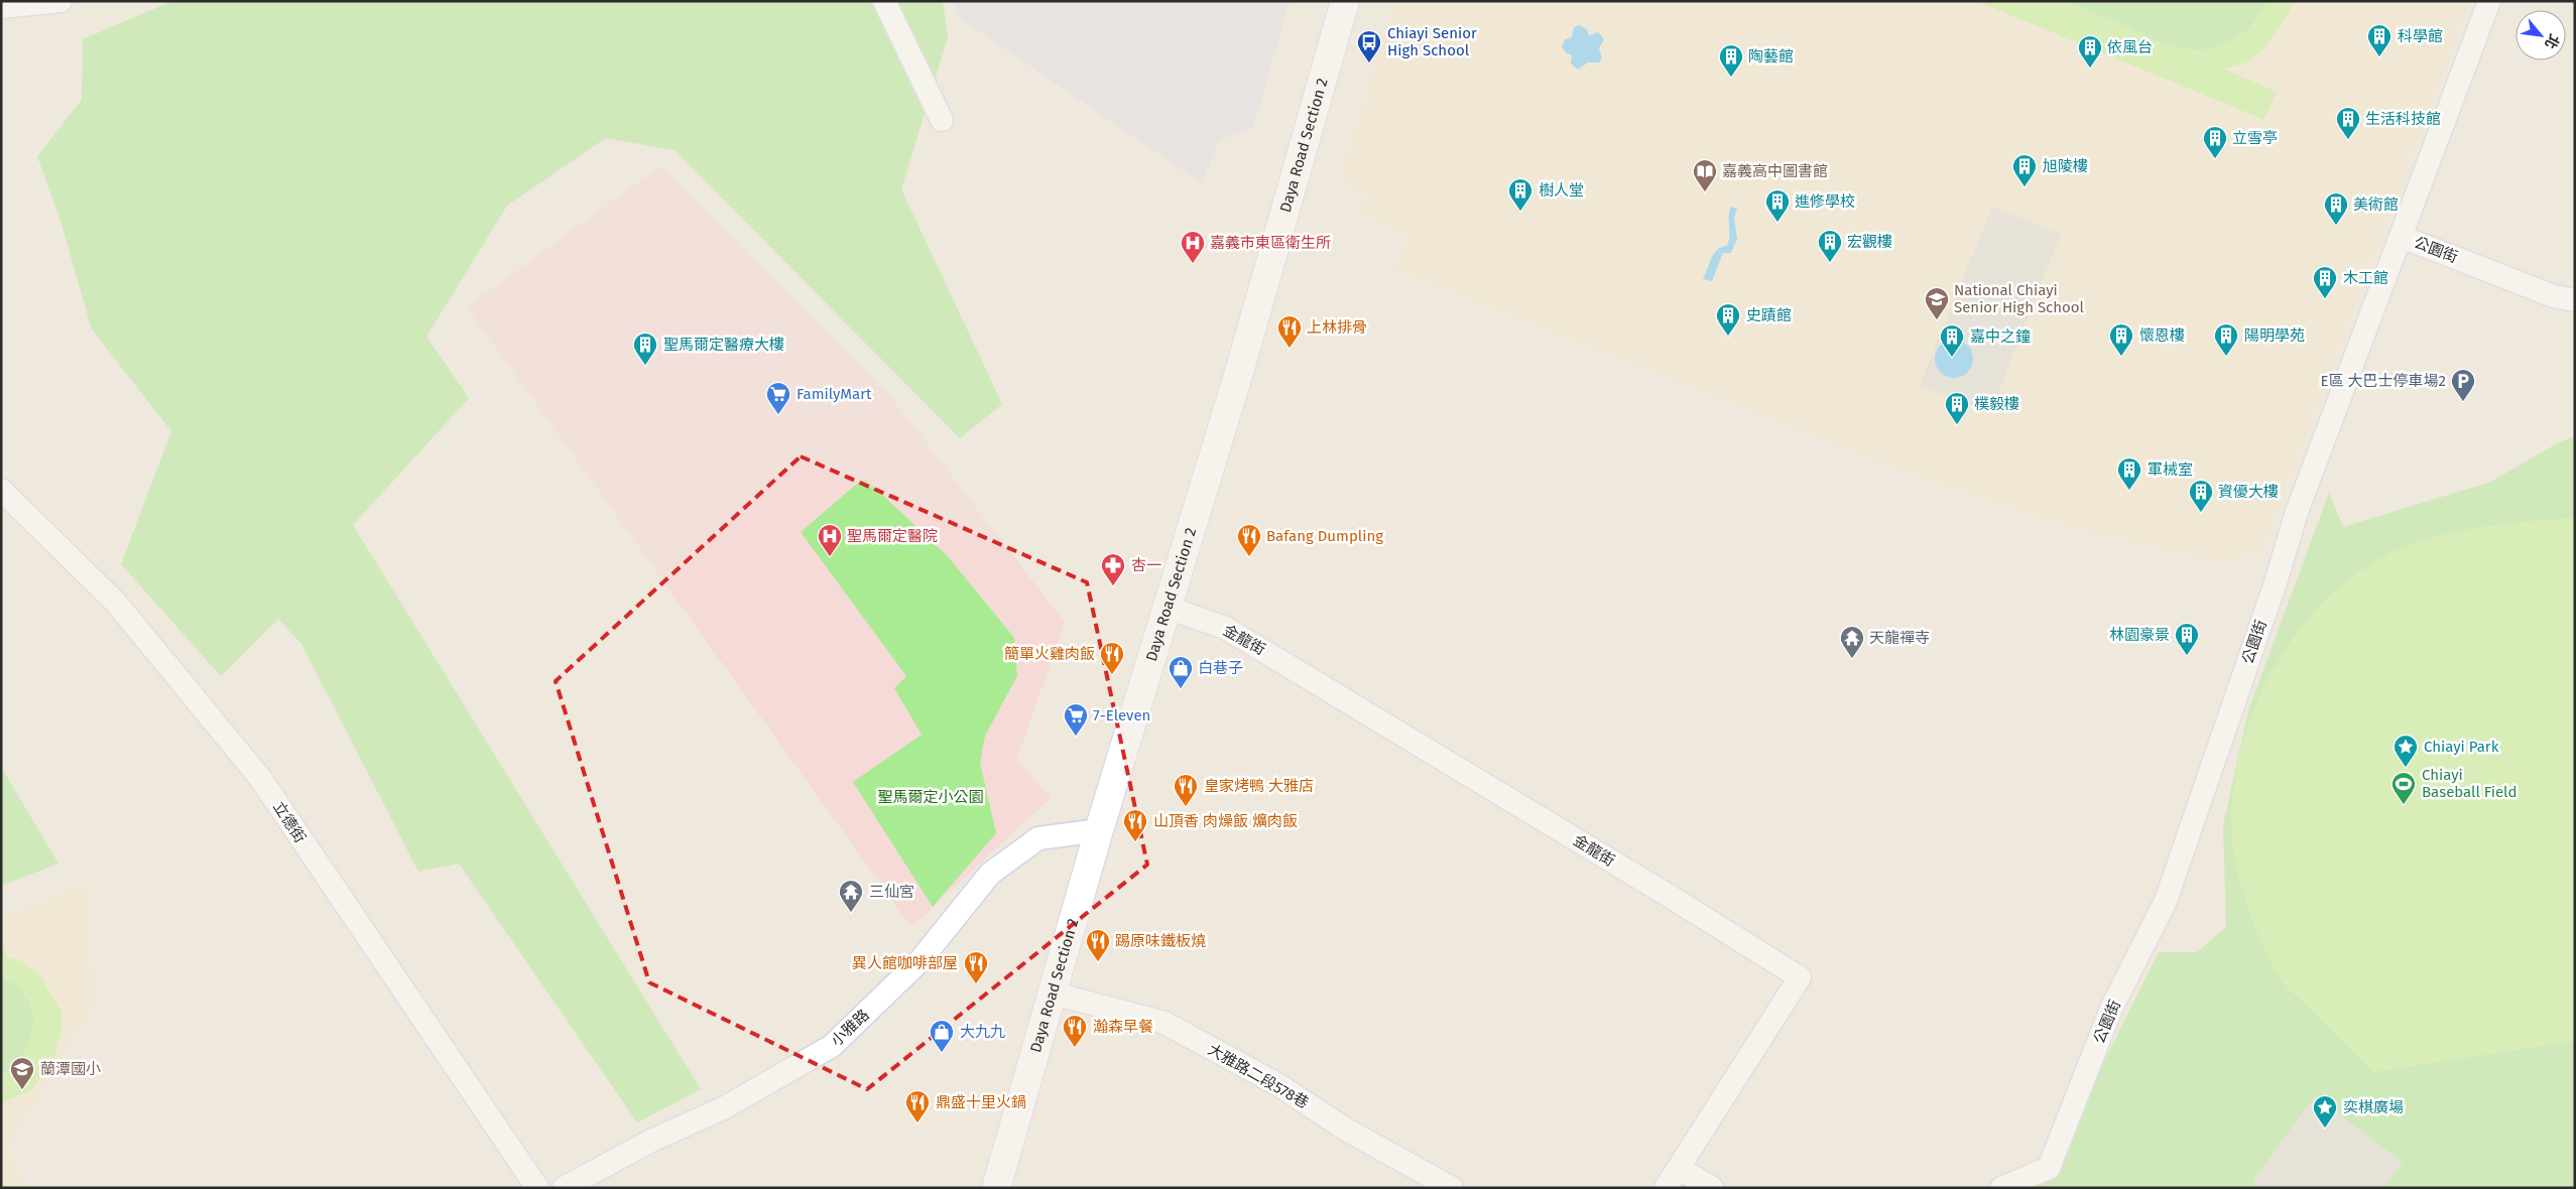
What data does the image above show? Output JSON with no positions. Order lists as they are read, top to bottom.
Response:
{
  "streets": {
    "main road": ["Daya Road Section 2"],
    "street": [
      "公園街",
      "金龍街",
      "立德街",
      "小雅路",
      "大雅路二段578巷"
    ]
  },
  "crossings": [
    ["Daya Road Section 2", "金龍街"],
    ["Daya Road Section 2", "小雅路"],
    ["Daya Road Section 2", "大雅路二段578巷"]
  ],
  "parks": ["聖馬爾定小公園"],
  "places": {
    "building": [
      "科學館",
      "依風台",
      "陶藝館",
      "生活科技館",
      "立雪亭",
      "旭陵樓",
      "樹人堂",
      "進修學校",
      "美術館",
      "宏觀樓",
      "木工館",
      "史蹟館",
      "懷恩樓",
      "陽明學苑",
      "嘉中之鐘",
      "聖馬爾定醫療大樓",
      "樸毅樓",
      "軍械室",
      "資優大樓",
      "林園豪景"
    ],
    "bus stop": ["Chiayi Senior High School"],
    "library": ["嘉義高中圖書館"],
    "hospital": ["嘉義市東區衛生所", "聖馬爾定醫院"],
    "school or university": ["National Chiayi Senior High School", "蘭潭國小"],
    "restaurant": [
      "上林排骨",
      "Bafang Dumpling",
      "簡單火雞肉飯",
      "皇家烤鴨 大雅店",
      "山頂香 肉燥飯 爌肉飯",
      "踢原味鐵板燒",
      "異人館咖啡部屋",
      "瀚森早餐",
      "鼎盛十里火鍋"
    ],
    "parking": ["E區 大巴士停車場2"],
    "supermarket": ["FamilyMart", "7-Eleven"],
    "pharmacy": ["杏一"],
    "temple": ["天龍禪寺", "三仙宮"],
    "shop": ["白巷子", "大九九"],
    "place": ["Chiayi Park", "奕棋廣場"],
    "sports": ["Chiayi Baseball Field"]
  },
  "north": "bottom right"
}
